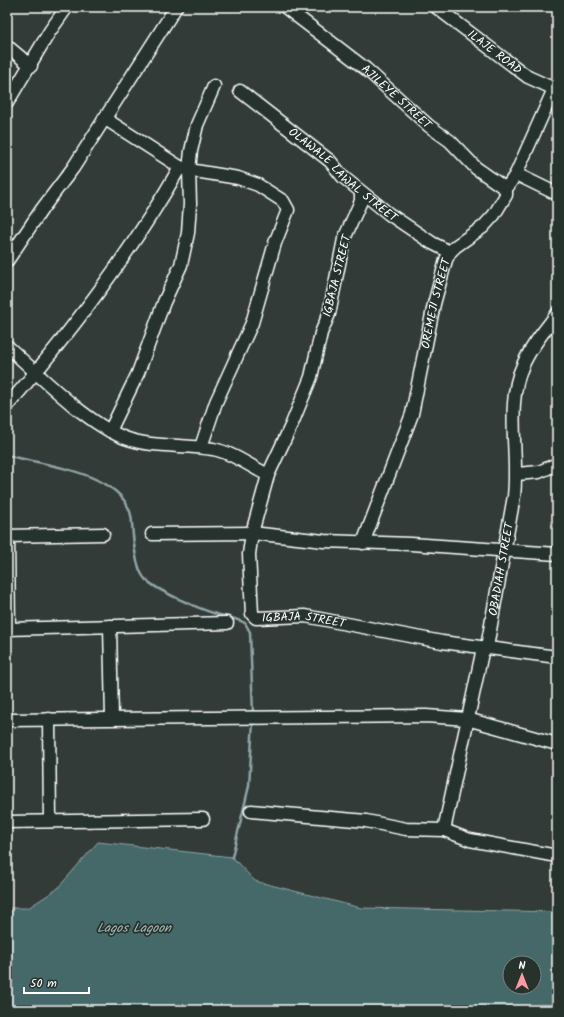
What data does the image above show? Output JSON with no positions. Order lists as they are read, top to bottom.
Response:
{
  "streets": {
    "street": [
      "ILAJE ROAD",
      "AJILEYE STREET",
      "OLAWALE LAWAL STREET",
      "IGBAJA STREET",
      "OREMEJI STREET",
      "OBADIAH STREET"
    ]
  },
  "crossings": [
    ["ILAJE ROAD", "OREMEJI STREET"],
    ["AJILEYE STREET", "OREMEJI STREET"],
    ["OLAWALE LAWAL STREET", "IGBAJA STREET"],
    ["OLAWALE LAWAL STREET", "OREMEJI STREET"],
    ["IGBAJA STREET", "OBADIAH STREET"]
  ],
  "water": ["Lagos Lagoon"],
  "scale_bar": "50 m",
  "north": "top"
}
